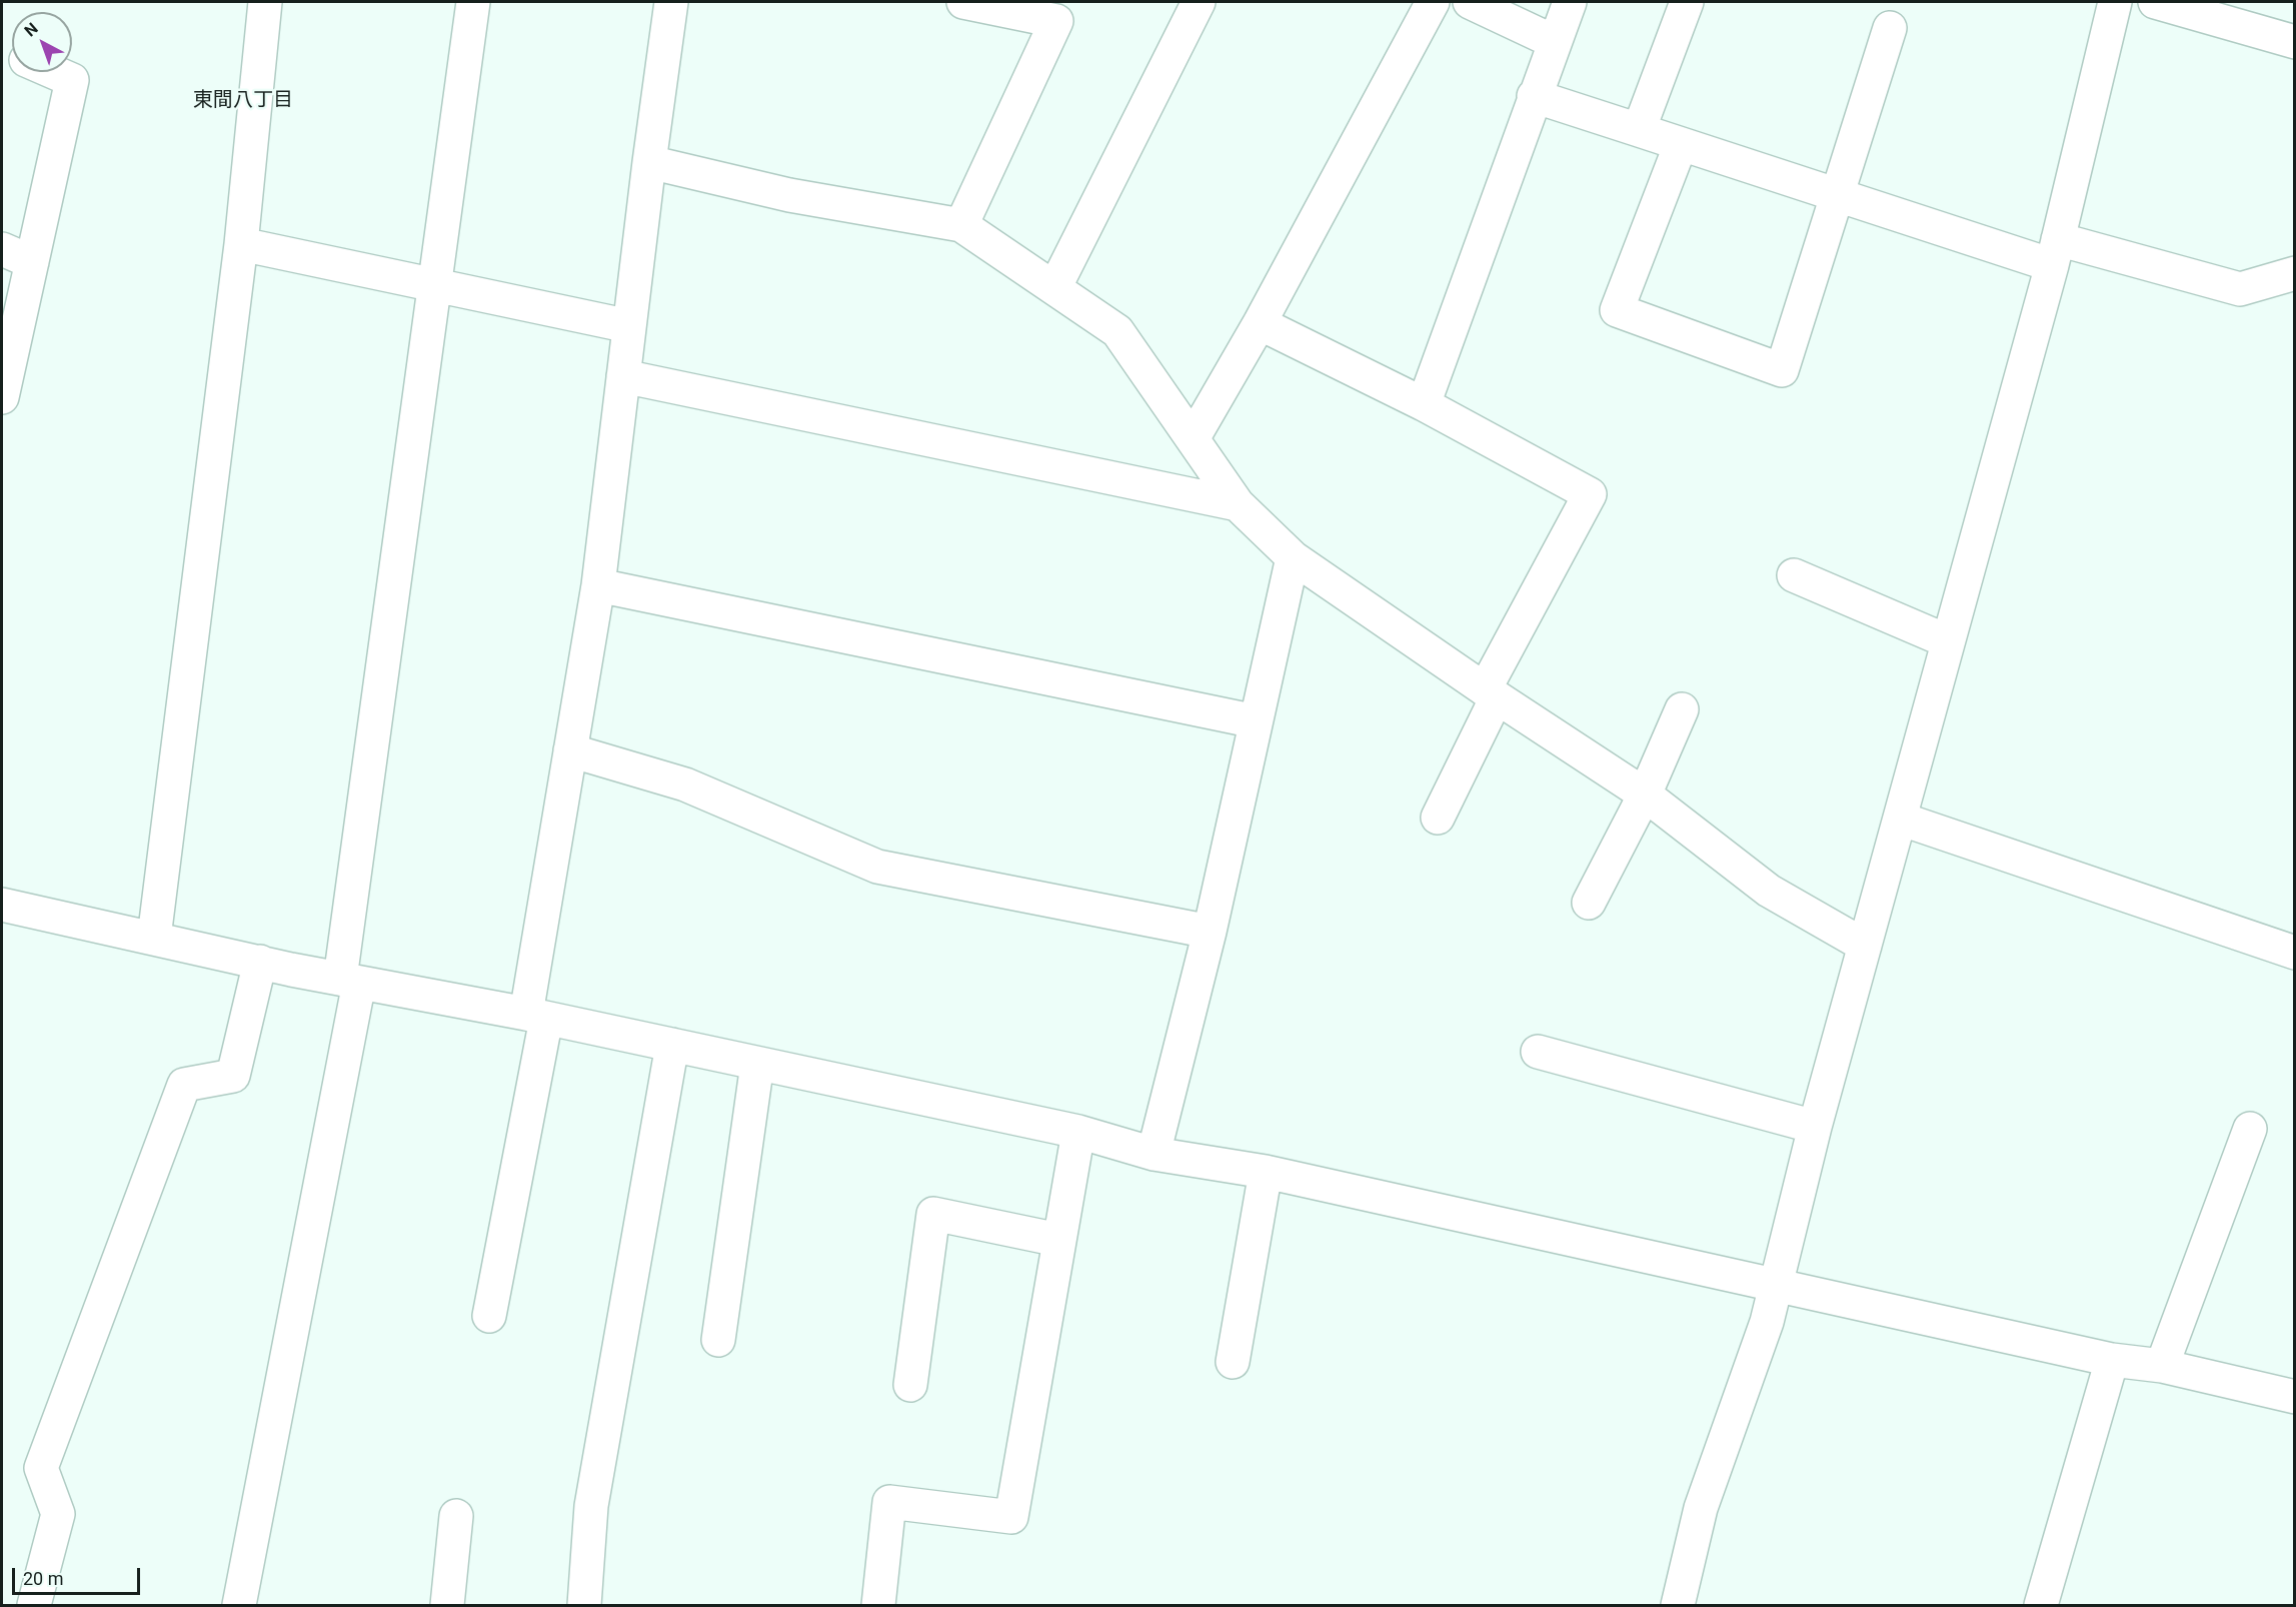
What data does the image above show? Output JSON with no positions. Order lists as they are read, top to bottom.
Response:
{
  "districts": ["東間八丁目"],
  "scale_bar": "20 m",
  "north": "top left"
}
